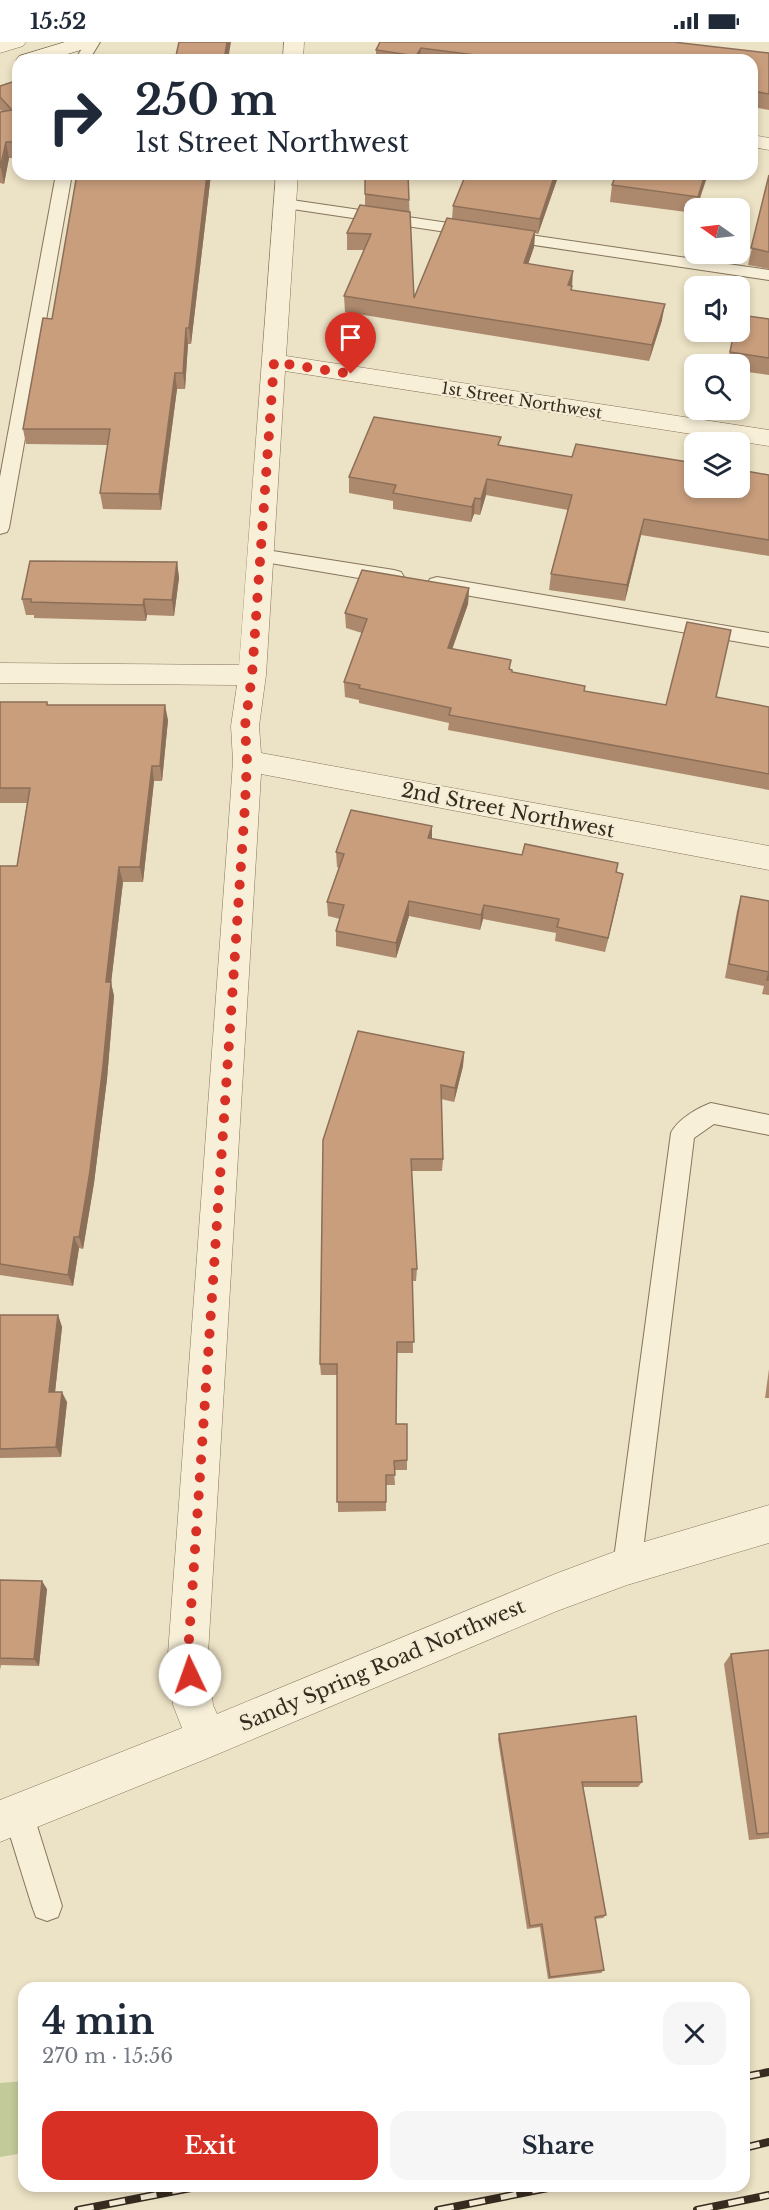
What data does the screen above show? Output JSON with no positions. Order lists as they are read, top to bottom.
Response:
{
  "streets": {
    "street": ["1st Street Northwest", "2nd Street Northwest", "Sandy Spring Road Northwest"]
  },
  "north": "left",
  "page": {
    "status": "15:52",
    "turn": ["250 m", "1st Street Northwest"],
    "heading": ["4 min", "270 m · 15:56"],
    "buttons": ["Exit", "Share"]
  }
}
